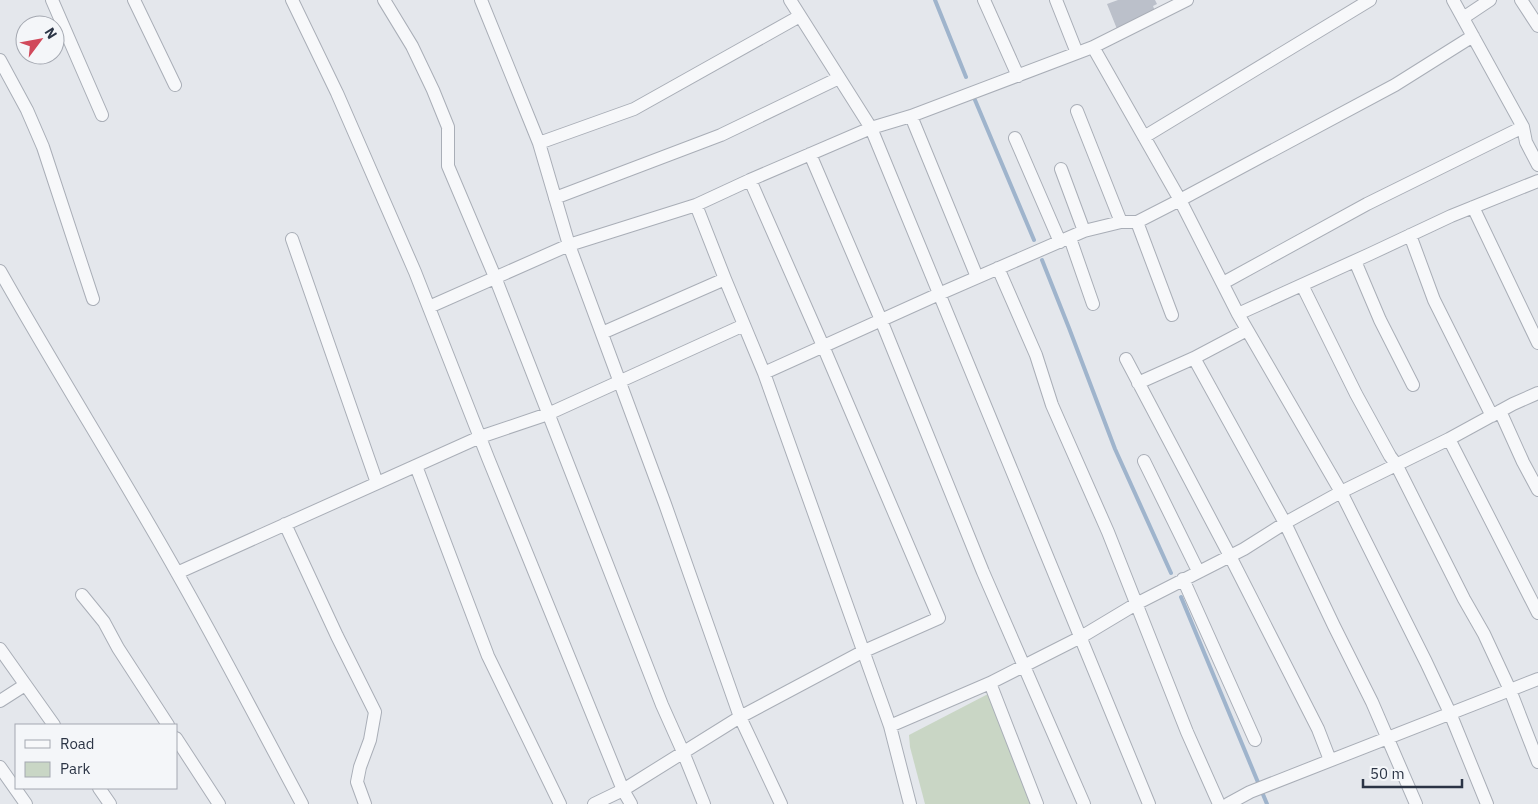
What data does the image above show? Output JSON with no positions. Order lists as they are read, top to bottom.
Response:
{
  "legend": ["Road", "Park"],
  "scale_bar": "50 m",
  "north": "top right"
}
